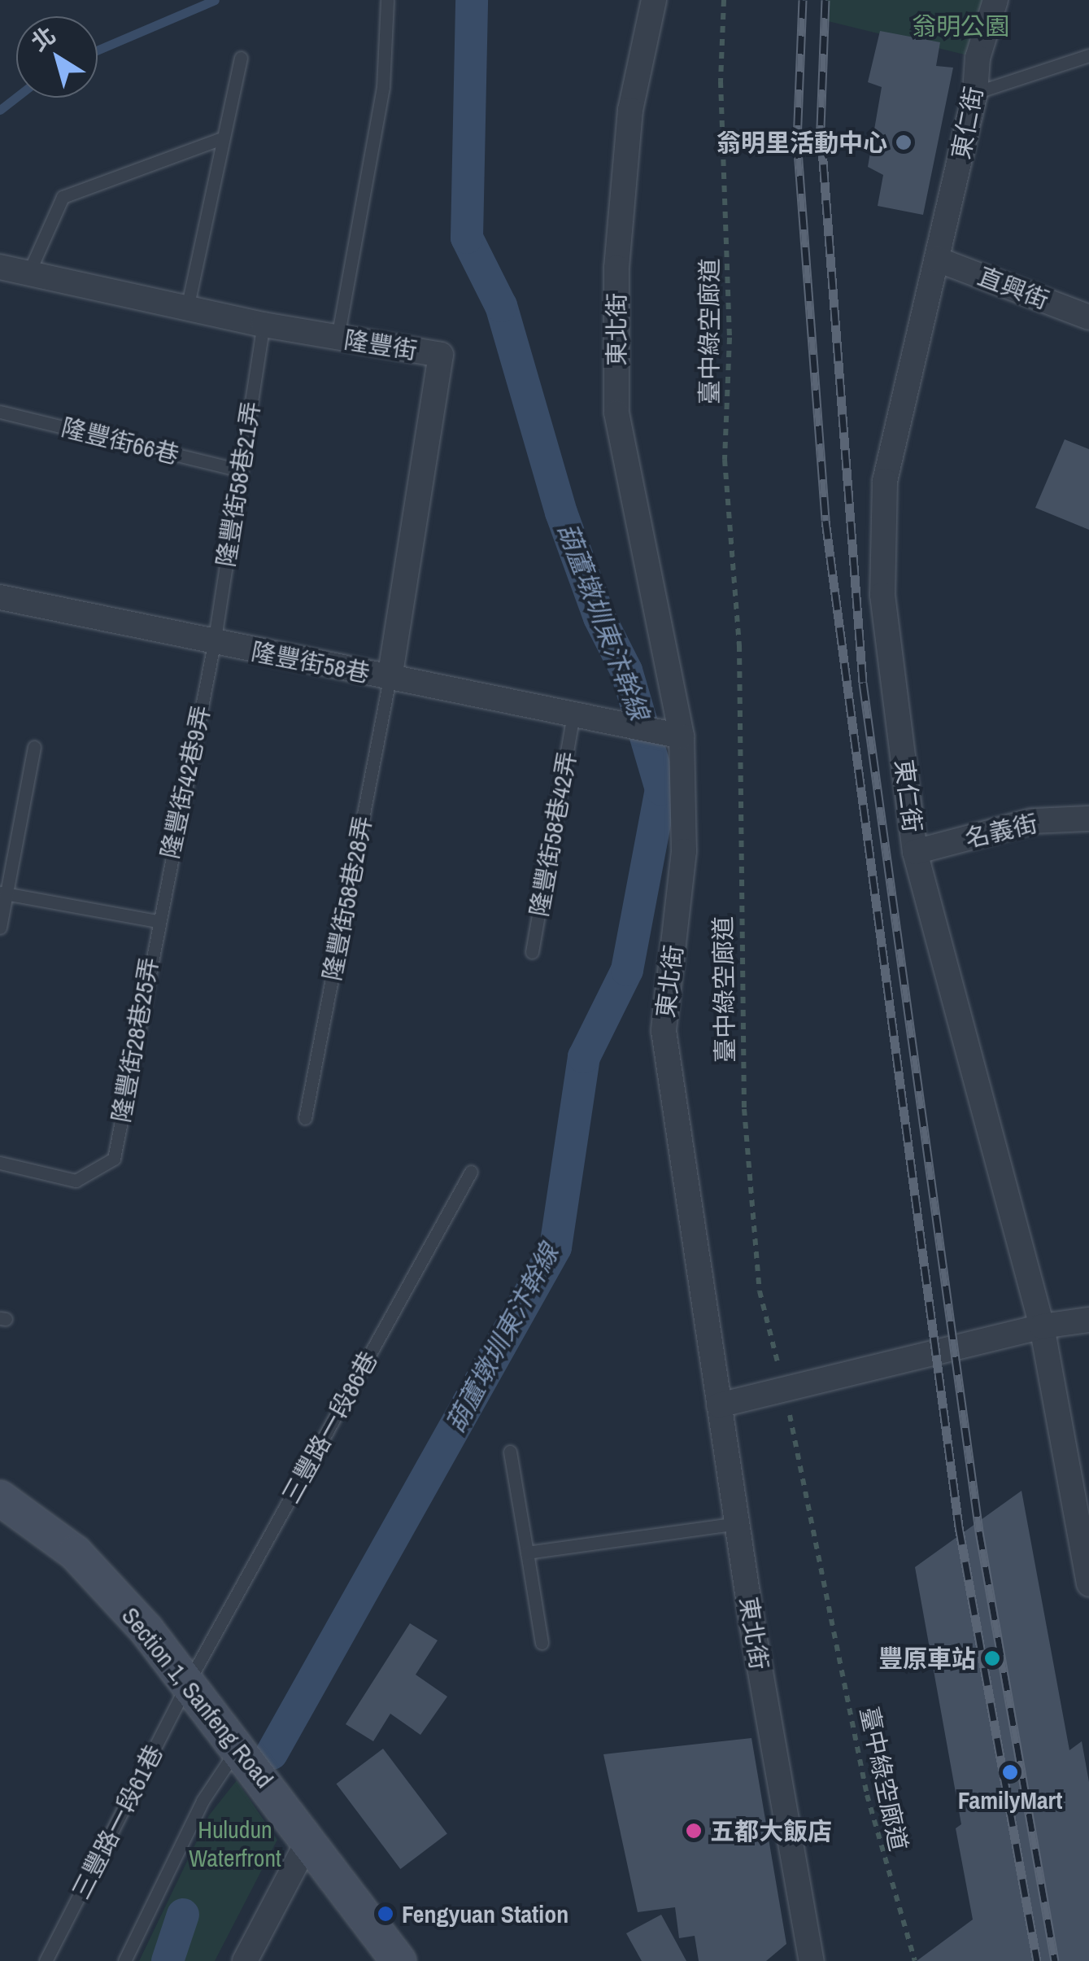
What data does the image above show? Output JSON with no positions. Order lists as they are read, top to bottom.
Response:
{
  "streets": {
    "street": [
      "東仁街",
      "直興街",
      "東北街",
      "隆豐街",
      "隆豐街58巷",
      "名義街",
      "Section 1, Sanfeng Road"
    ],
    "lane": [
      "隆豐街66巷",
      "隆豐街58巷21弄",
      "隆豐街42巷9弄",
      "隆豐街58巷42弄",
      "隆豐街58巷28弄",
      "隆豐街28巷25弄",
      "三豐路一段86巷",
      "三豐路一段61巷"
    ],
    "path": ["臺中綠空廊道"]
  },
  "crossings": [
    ["東仁街", "直興街"],
    ["東仁街", "名義街"],
    ["東北街", "隆豐街58巷"],
    ["隆豐街", "隆豐街58巷21弄"],
    ["隆豐街", "隆豐街58巷"],
    ["隆豐街", "隆豐街58巷28弄"],
    ["隆豐街66巷", "隆豐街58巷21弄"],
    ["隆豐街58巷21弄", "隆豐街58巷"],
    ["隆豐街58巷21弄", "隆豐街42巷9弄"],
    ["隆豐街58巷", "隆豐街42巷9弄"],
    ["隆豐街58巷", "隆豐街58巷42弄"],
    ["隆豐街58巷", "隆豐街58巷28弄"],
    ["隆豐街42巷9弄", "隆豐街28巷25弄"],
    ["三豐路一段86巷", "Section 1, Sanfeng Road"],
    ["三豐路一段86巷", "三豐路一段61巷"],
    ["Section 1, Sanfeng Road", "三豐路一段61巷"]
  ],
  "water": ["葫蘆墩圳東汴幹線"],
  "parks": ["翁明公園", "Huludun Waterfront"],
  "places": [
    "翁明里活動中心",
    "豐原車站",
    "FamilyMart",
    "五都大飯店",
    "Fengyuan Station"
  ],
  "north": "top left"
}
